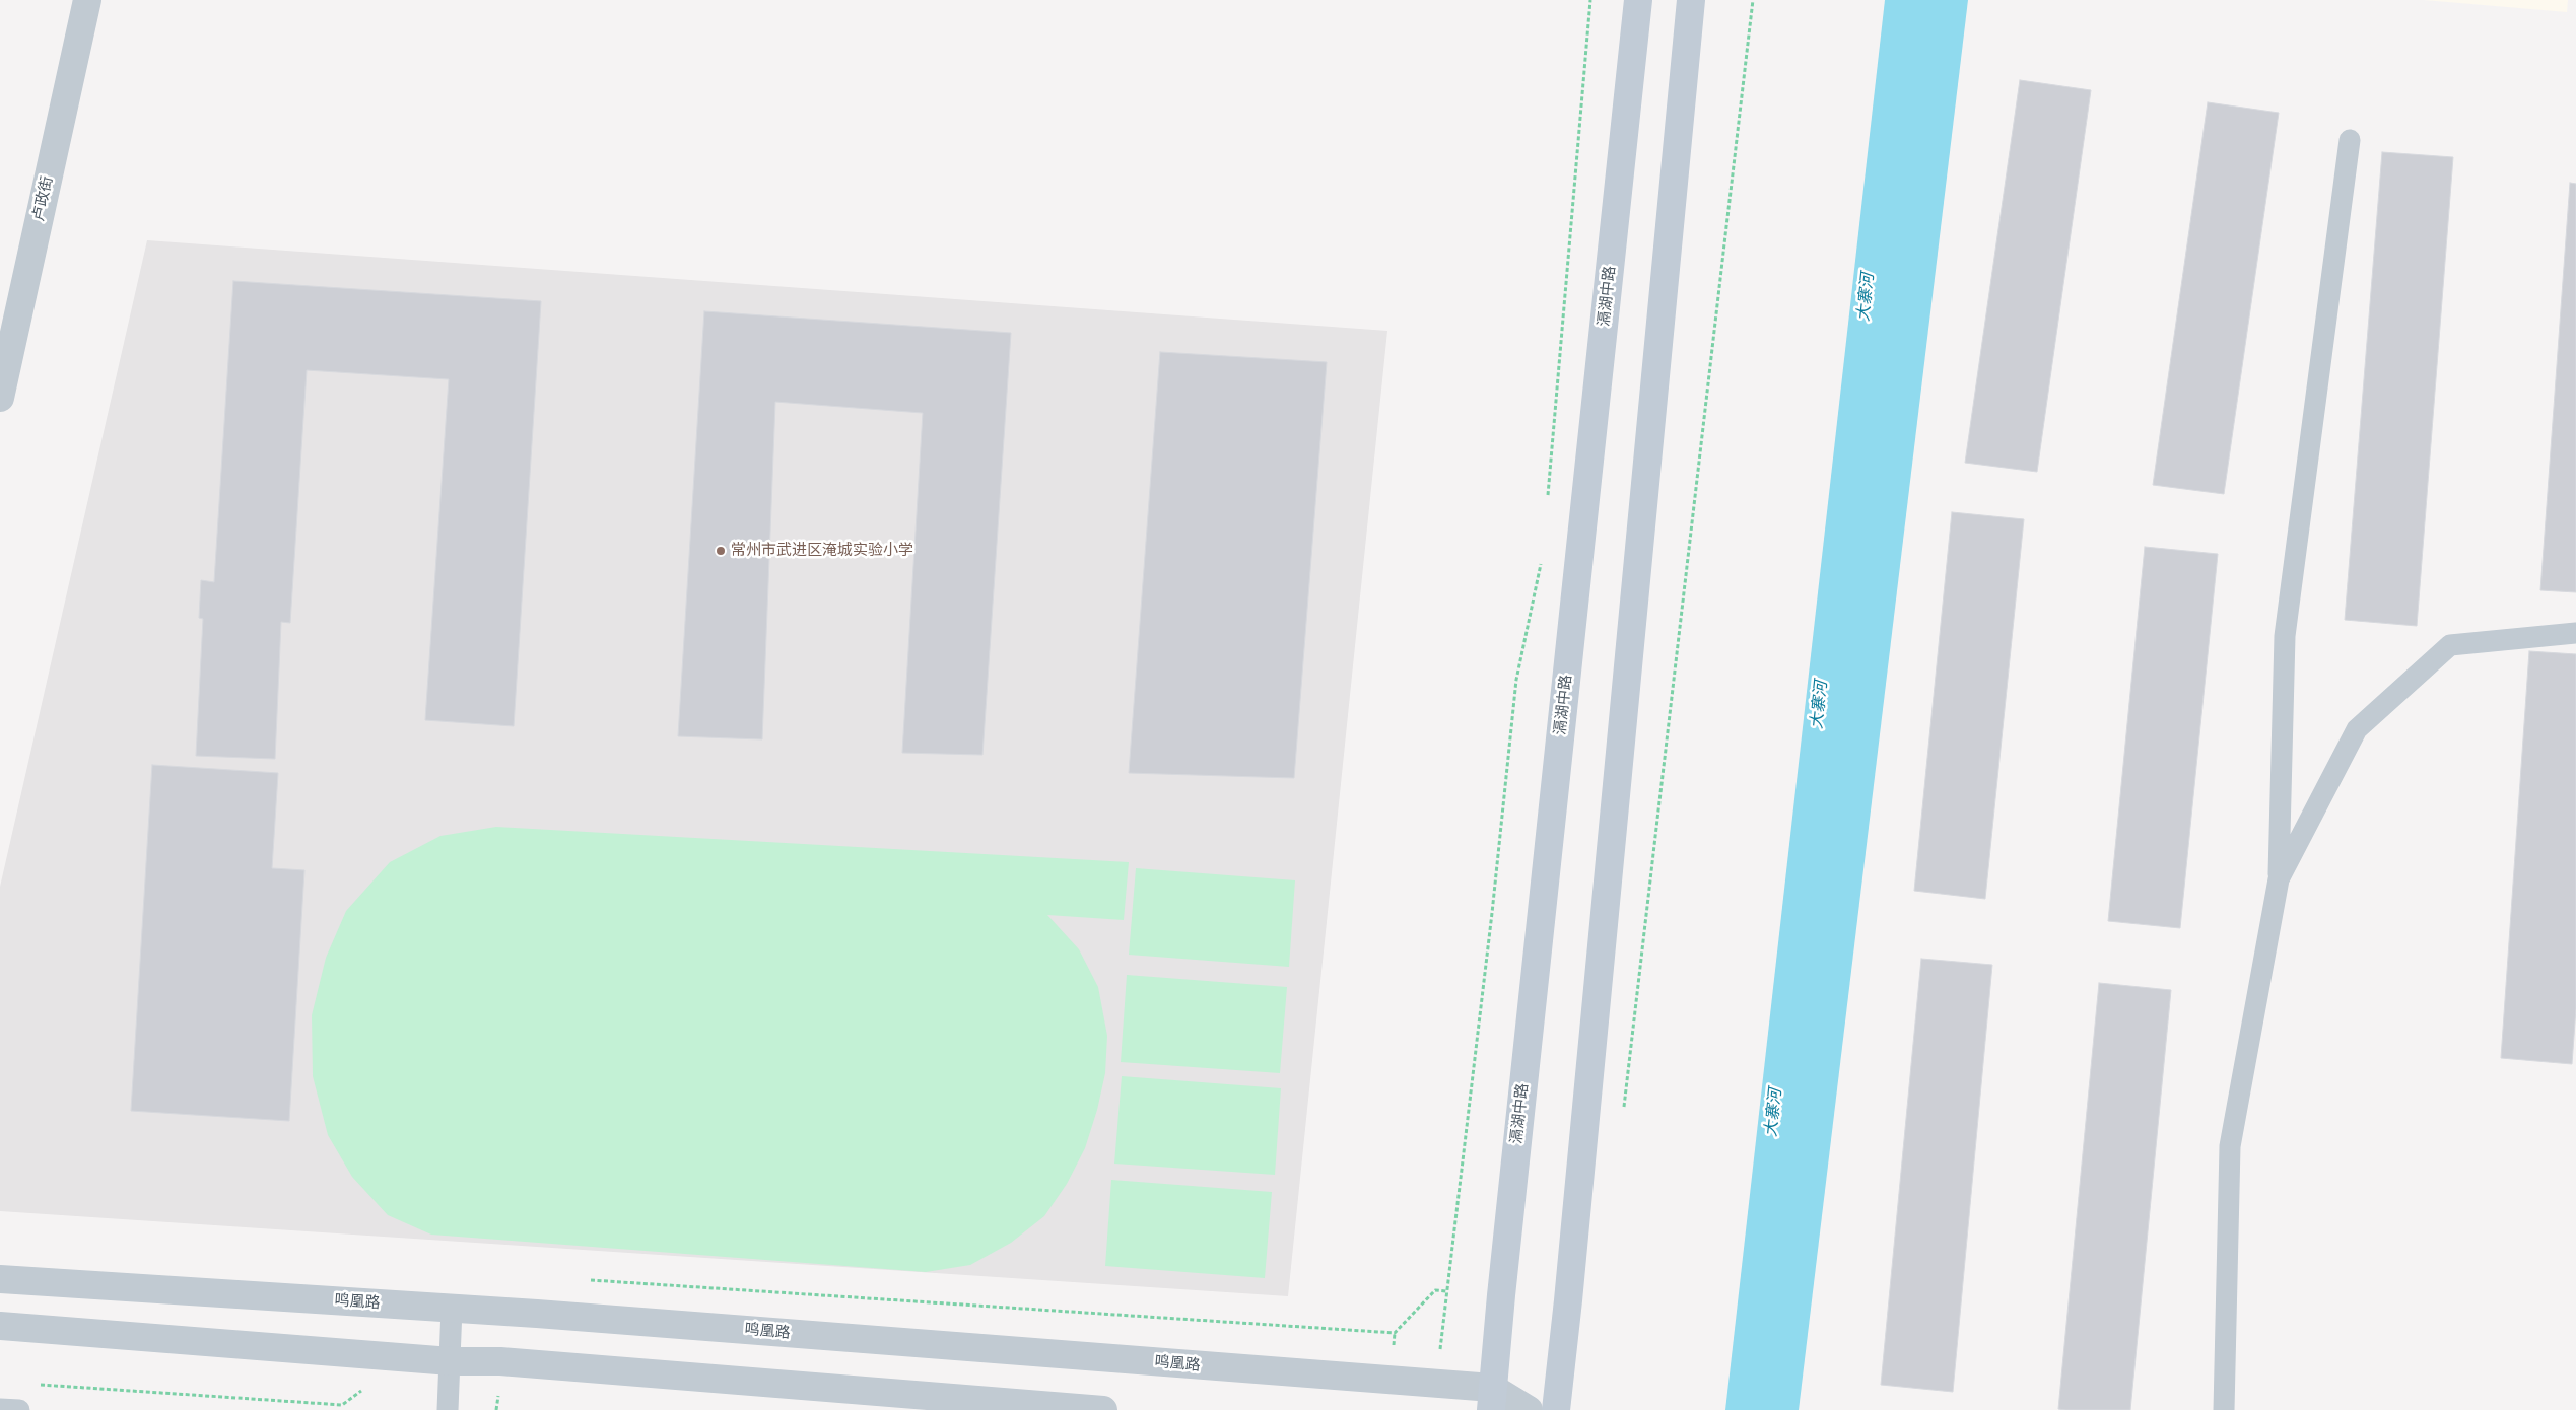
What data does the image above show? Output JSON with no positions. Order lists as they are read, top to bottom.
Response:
{
  "streets": {
    "main road": ["滆湖中路"],
    "street": ["卢政街", "鸣凰路"]
  },
  "crossings": [
    ["滆湖中路", "鸣凰路"]
  ],
  "water": ["大寨河"],
  "places": ["常州市武进区淹城实验小学"]
}
